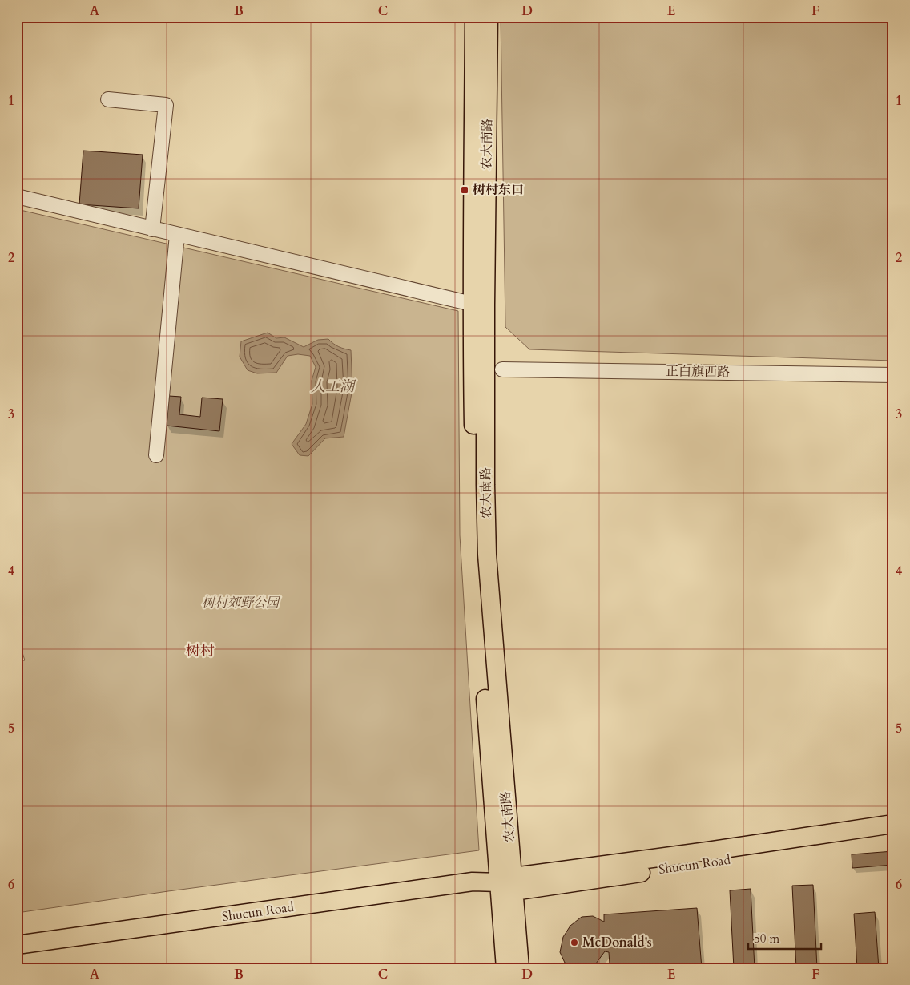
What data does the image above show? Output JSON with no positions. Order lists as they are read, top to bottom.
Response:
{
  "streets": {
    "main road": ["农大南路", "Shucun Road"],
    "street": ["正白旗西路"]
  },
  "crossings": [
    ["农大南路", "Shucun Road"]
  ],
  "districts": ["树村"],
  "water": ["人工湖"],
  "parks": ["树村郊野公园"],
  "places": {
    "transit": ["树村东口"],
    "other": ["McDonald's"]
  },
  "scale_bar": "50 m",
  "grid": {
    "columns": [
      "A",
      "B",
      "C",
      "D",
      "E",
      "F"
    ],
    "rows": [
      "1",
      "2",
      "3",
      "4",
      "5",
      "6"
    ]
  }
}
